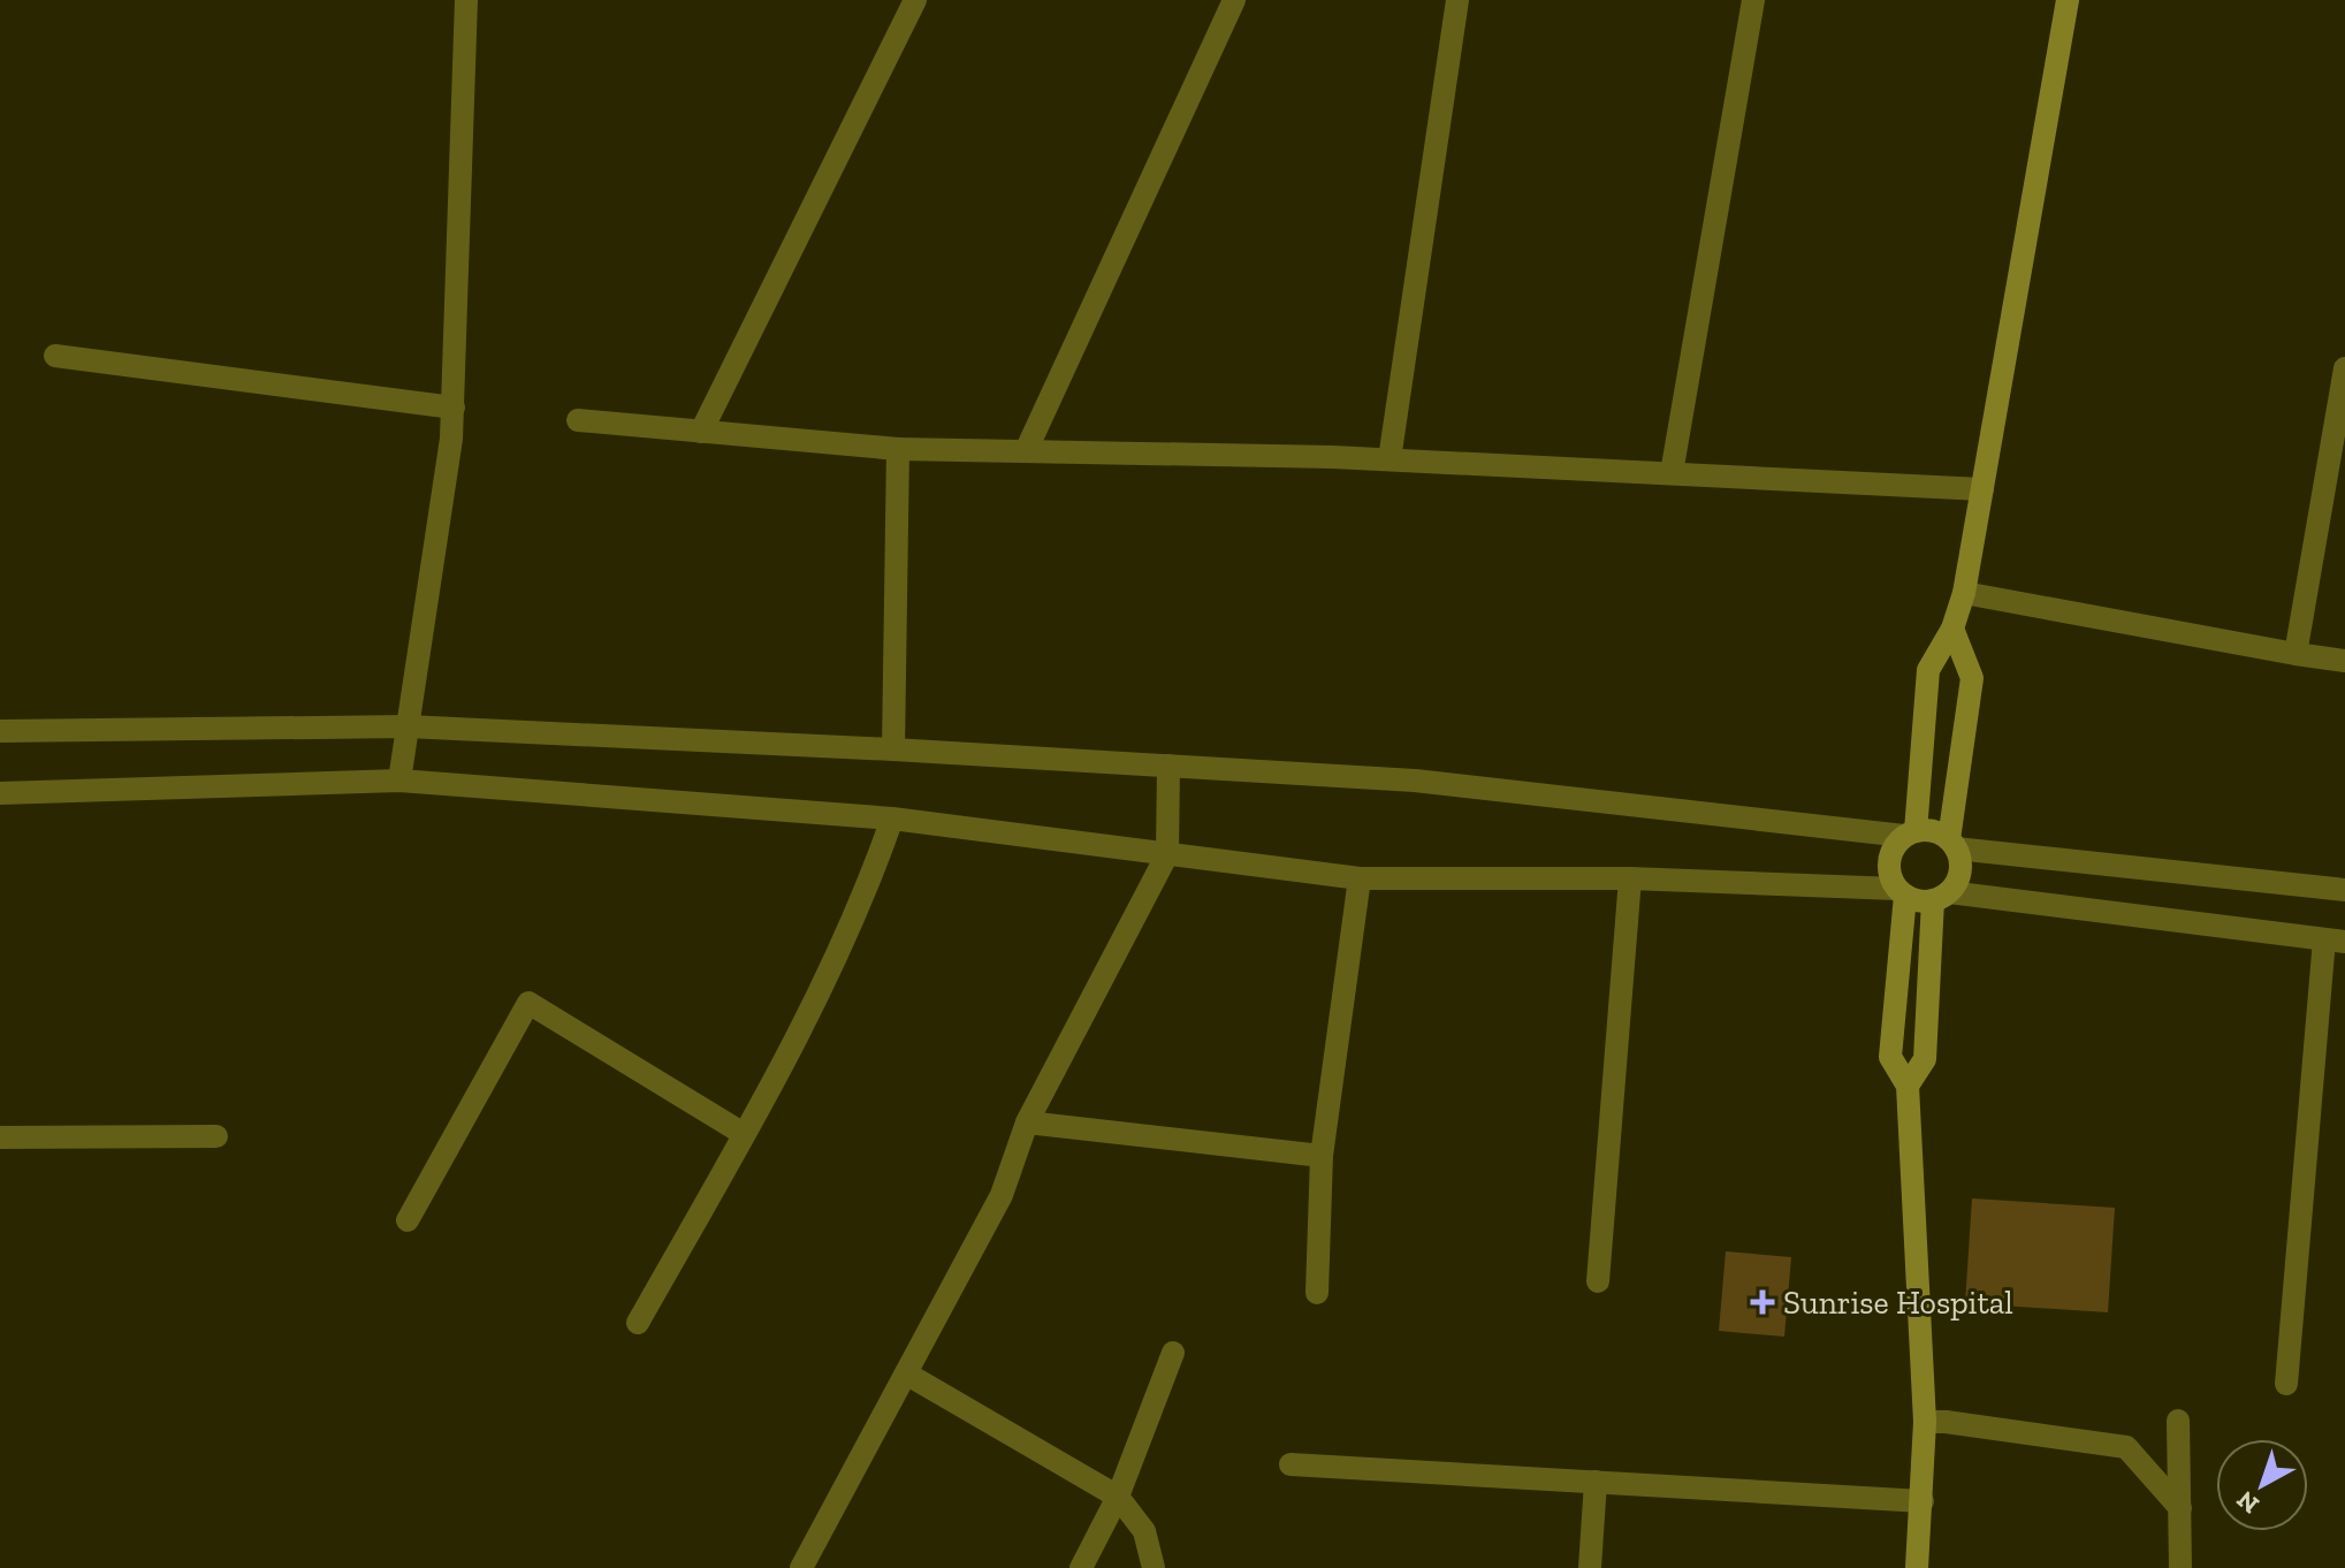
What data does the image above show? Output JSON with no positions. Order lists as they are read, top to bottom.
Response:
{
  "places": {
    "health": ["Sunrise Hospital"]
  },
  "north": "bottom left"
}
